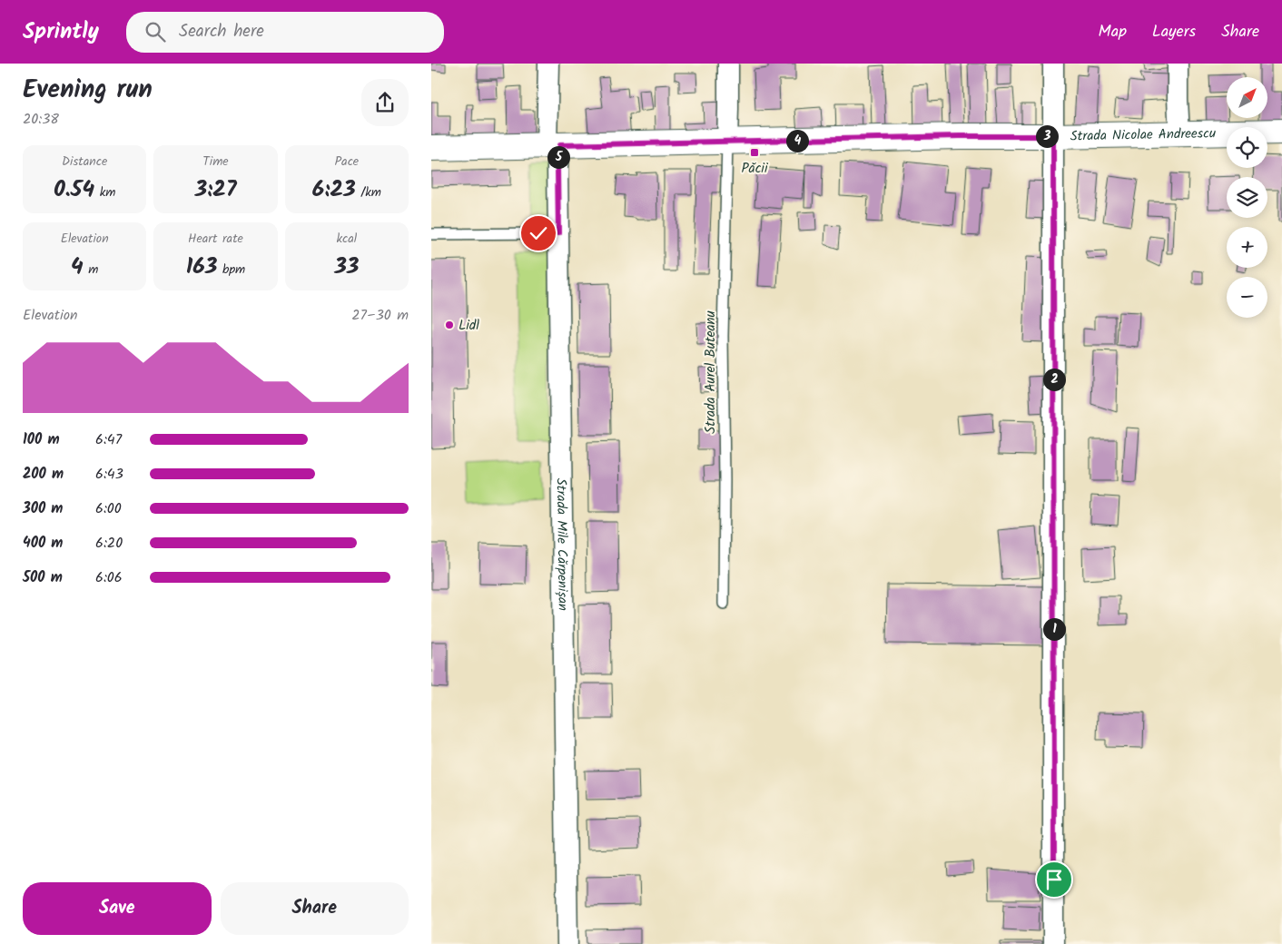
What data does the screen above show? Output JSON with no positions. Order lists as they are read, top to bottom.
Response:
{
  "streets": {
    "main road": ["Strada Nicolae Andreescu"],
    "street": ["Strada Mile Cărpenișan"],
    "lane": ["Strada Aurel Buteanu"]
  },
  "crossings": [
    ["Strada Nicolae Andreescu", "Strada Aurel Buteanu"],
    ["Strada Nicolae Andreescu", "Strada Mile Cărpenișan"]
  ],
  "places": {
    "transit": ["Păcii"],
    "other": ["Lidl"]
  },
  "north": "top right",
  "page": {
    "header": "Sprintly",
    "search": "Search here",
    "nav": ["Map", "Layers", "Share"],
    "heading": ["Evening run", "20:38"],
    "map_buttons": ["+", "−"],
    "pins": [
      "3",
      "4",
      "5",
      "2",
      "1"
    ],
    "stats": [
      ["Distance", "0.54 km"],
      ["Time", "3:27"],
      ["Pace", "6:23 /km"],
      ["Elevation", "4 m"],
      ["Heart rate", "163 bpm"],
      ["kcal", "33"]
    ],
    "chart": ["Elevation", "27–30 m"],
    "list": [
      {
        "name": "100 m",
        "note": "6:47"
      },
      {
        "name": "200 m",
        "note": "6:43"
      },
      {
        "name": "300 m",
        "note": "6:00"
      },
      {
        "name": "400 m",
        "note": "6:20"
      },
      {
        "name": "500 m",
        "note": "6:06"
      }
    ],
    "buttons": ["Save", "Share"]
  }
}
